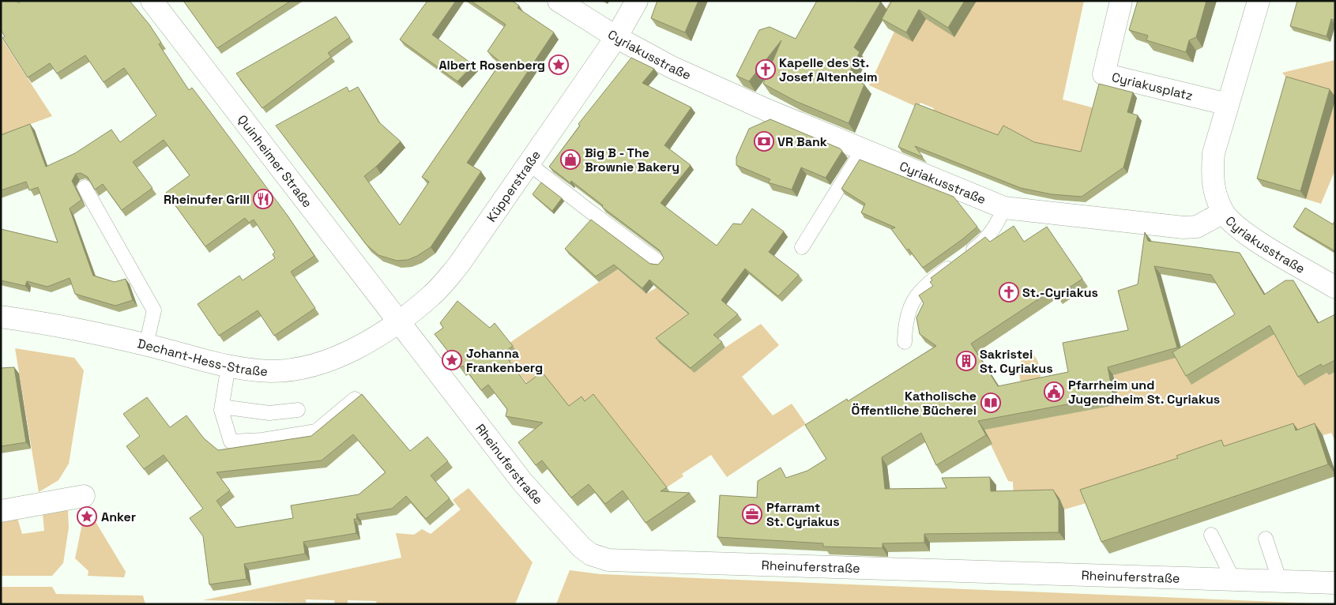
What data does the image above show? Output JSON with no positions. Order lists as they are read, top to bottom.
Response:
{
  "streets": {
    "street": [
      "Cyriakusstraße",
      "Cyriakusplatz",
      "Quinheimer Straße",
      "Küpperstraße",
      "Dechant-Hess-Straße",
      "Rheinuferstraße"
    ]
  },
  "crossings": [
    ["Cyriakusstraße", "Küpperstraße"],
    ["Quinheimer Straße", "Küpperstraße"],
    ["Quinheimer Straße", "Dechant-Hess-Straße"],
    ["Quinheimer Straße", "Rheinuferstraße"],
    ["Küpperstraße", "Dechant-Hess-Straße"],
    ["Küpperstraße", "Rheinuferstraße"],
    ["Dechant-Hess-Straße", "Rheinuferstraße"]
  ],
  "places": {
    "place": ["Albert Rosenberg", "Johanna Frankenberg", "Anker"],
    "church": ["Kapelle des St. Josef Altenheim", "St.-Cyriakus"],
    "bank": ["VR Bank"],
    "shop": ["Big B - The Brownie Bakery"],
    "restaurant": ["Rheinufer Grill"],
    "building": ["Sakristei St. Cyriakus"],
    "public building": ["Pfarrheim und Jugendheim St. Cyriakus"],
    "library": ["Katholische Öffentliche Bücherei"],
    "office": ["Pfarramt St. Cyriakus"]
  }
}
